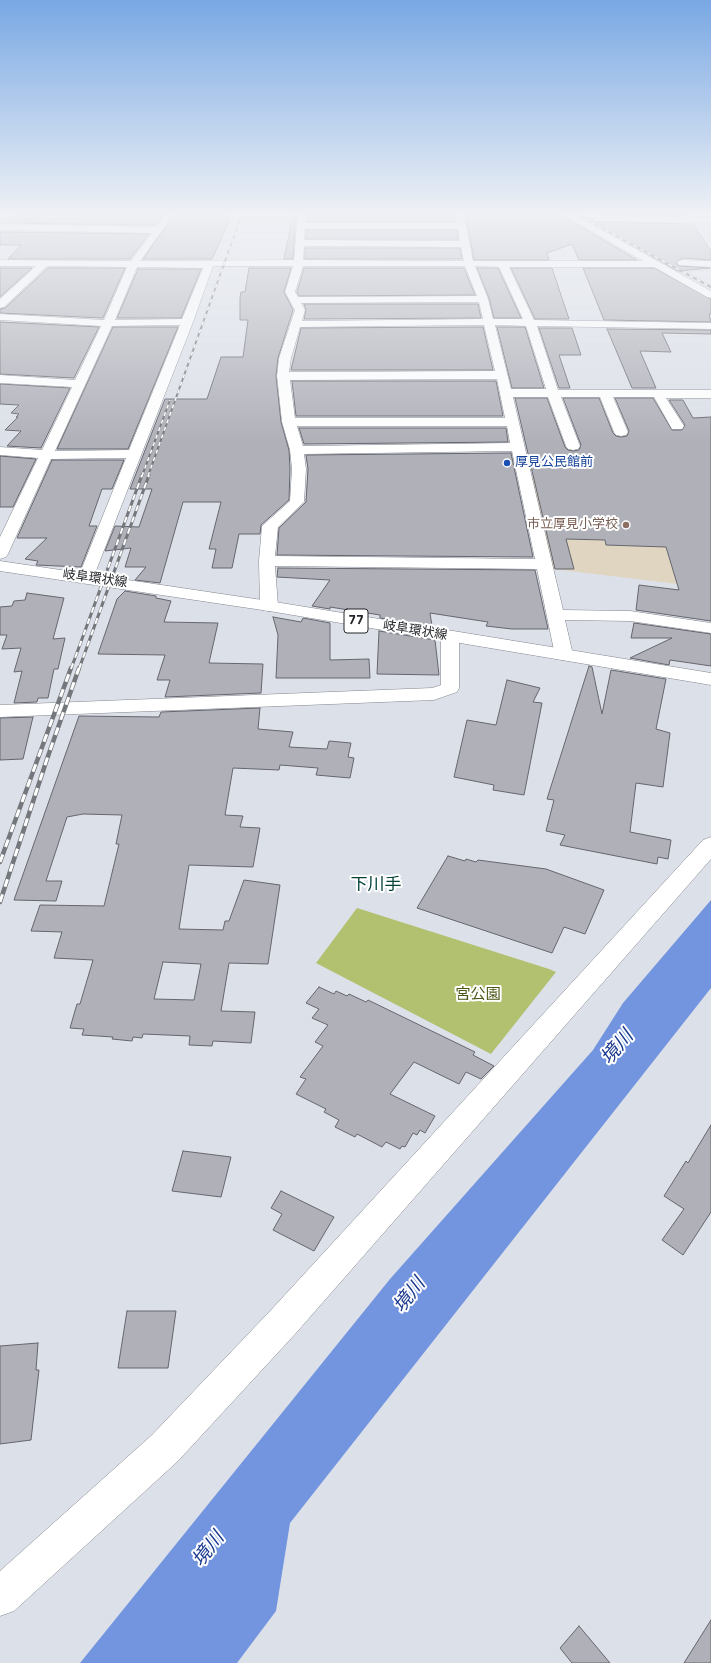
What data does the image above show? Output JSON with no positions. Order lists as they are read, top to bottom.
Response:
{
  "streets": {
    "street": ["岐阜環状線", "77"]
  },
  "districts": ["下川手"],
  "water": ["境川"],
  "parks": ["宮公園"],
  "places": ["厚見公民館前", "市立厚見小学校"]
}
